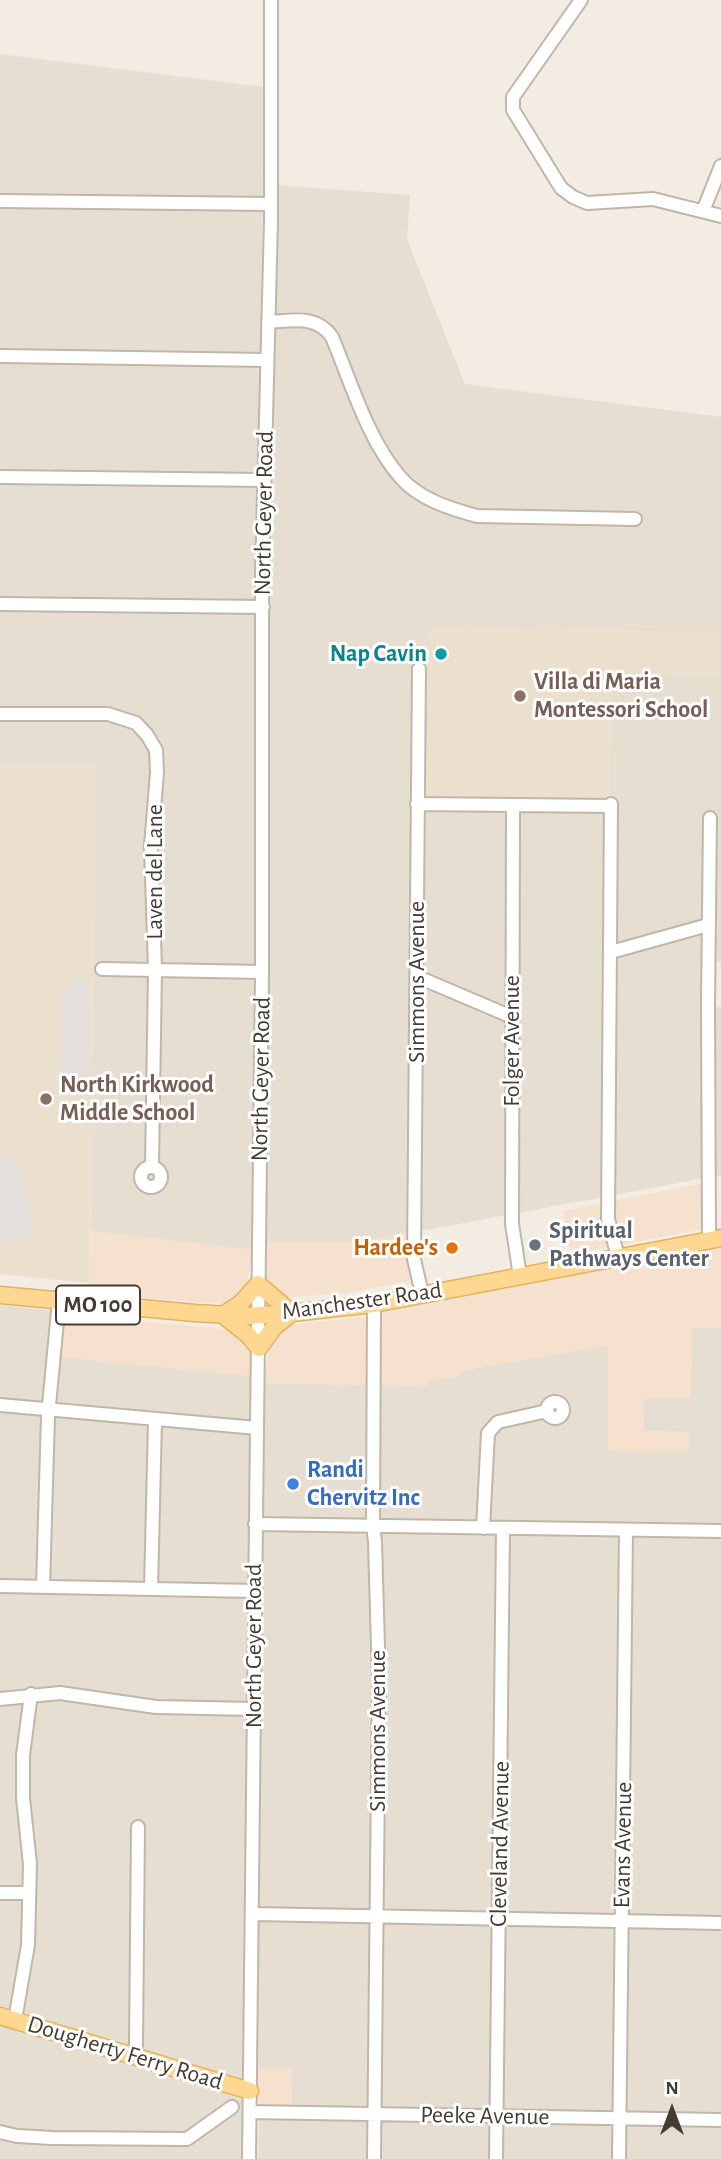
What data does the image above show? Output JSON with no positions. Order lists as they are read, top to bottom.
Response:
{
  "streets": {
    "main road": ["Manchester Road", "MO 100", "Dougherty Ferry Road"],
    "street": [
      "North Geyer Road",
      "Laven del Lane",
      "Simmons Avenue",
      "Folger Avenue",
      "Cleveland Avenue",
      "Evans Avenue",
      "Peeke Avenue"
    ]
  },
  "crossings": [
    ["North Geyer Road", "Manchester Road"],
    ["North Geyer Road", "Dougherty Ferry Road"],
    ["North Geyer Road", "Peeke Avenue"],
    ["Simmons Avenue", "Manchester Road"],
    ["Simmons Avenue", "Peeke Avenue"],
    ["Folger Avenue", "Manchester Road"],
    ["Cleveland Avenue", "Peeke Avenue"],
    ["Evans Avenue", "Peeke Avenue"]
  ],
  "places": [
    "Nap Cavin",
    "Villa di Maria Montessori School",
    "North Kirkwood Middle School",
    "Spiritual Pathways Center",
    "Hardee's",
    "Randi Chervitz Inc"
  ],
  "north": "top"
}
